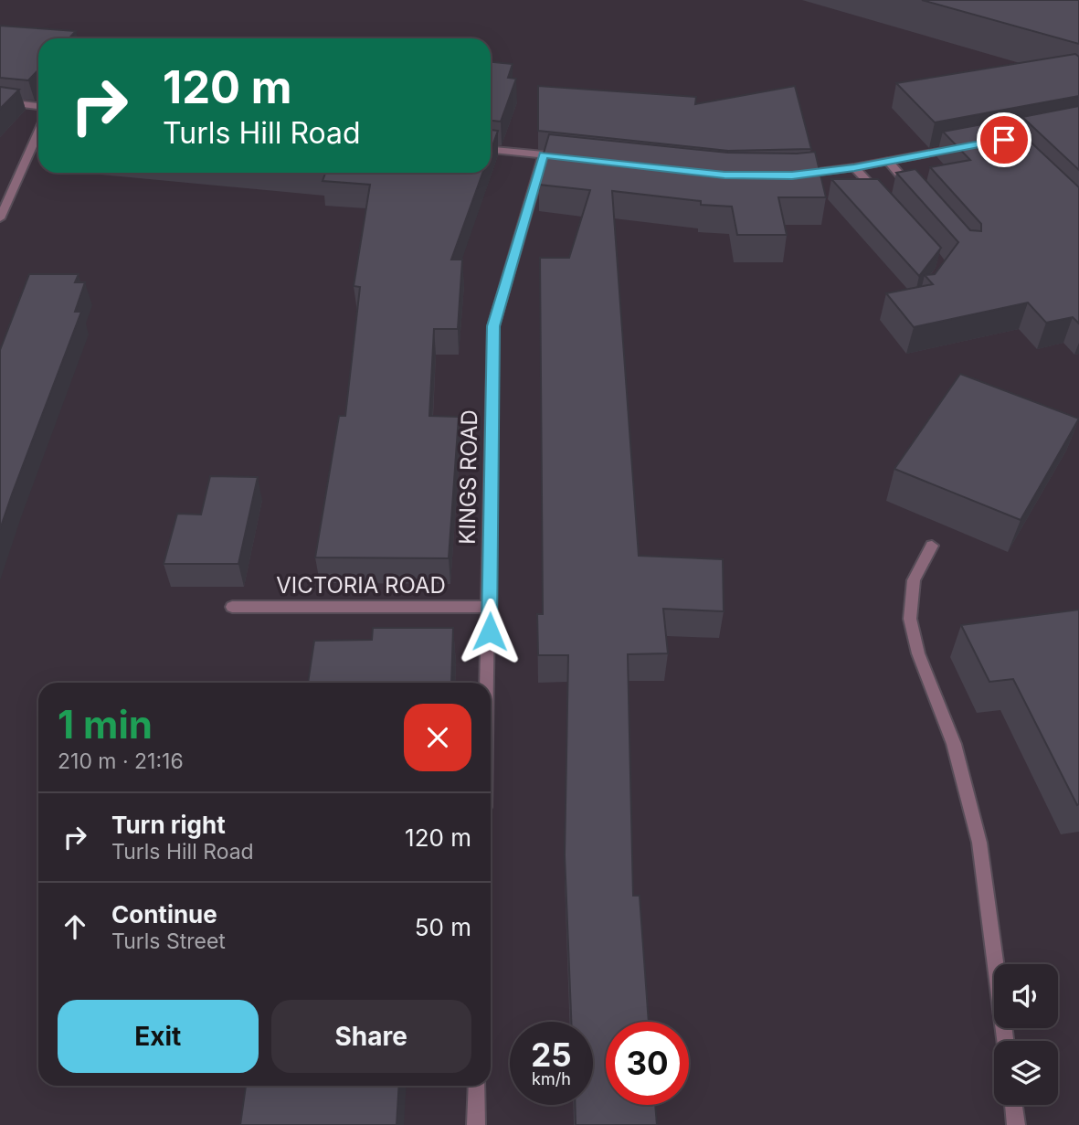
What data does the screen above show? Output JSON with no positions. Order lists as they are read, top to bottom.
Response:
{
  "streets": {
    "street": ["KINGS ROAD", "VICTORIA ROAD"]
  },
  "crossings": [
    ["KINGS ROAD", "VICTORIA ROAD"]
  ],
  "page": {
    "turn": ["120 m", "Turls Hill Road"],
    "heading": ["1 min", "210 m · 21:16"],
    "list": [
      {
        "name": "Turn right",
        "note": "Turls Hill Road",
        "value": "120 m"
      },
      {
        "name": "Continue",
        "note": "Turls Street",
        "value": "50 m"
      }
    ],
    "buttons": ["Exit", "Share"],
    "speed": "25 km/h",
    "limit": "30"
  }
}
